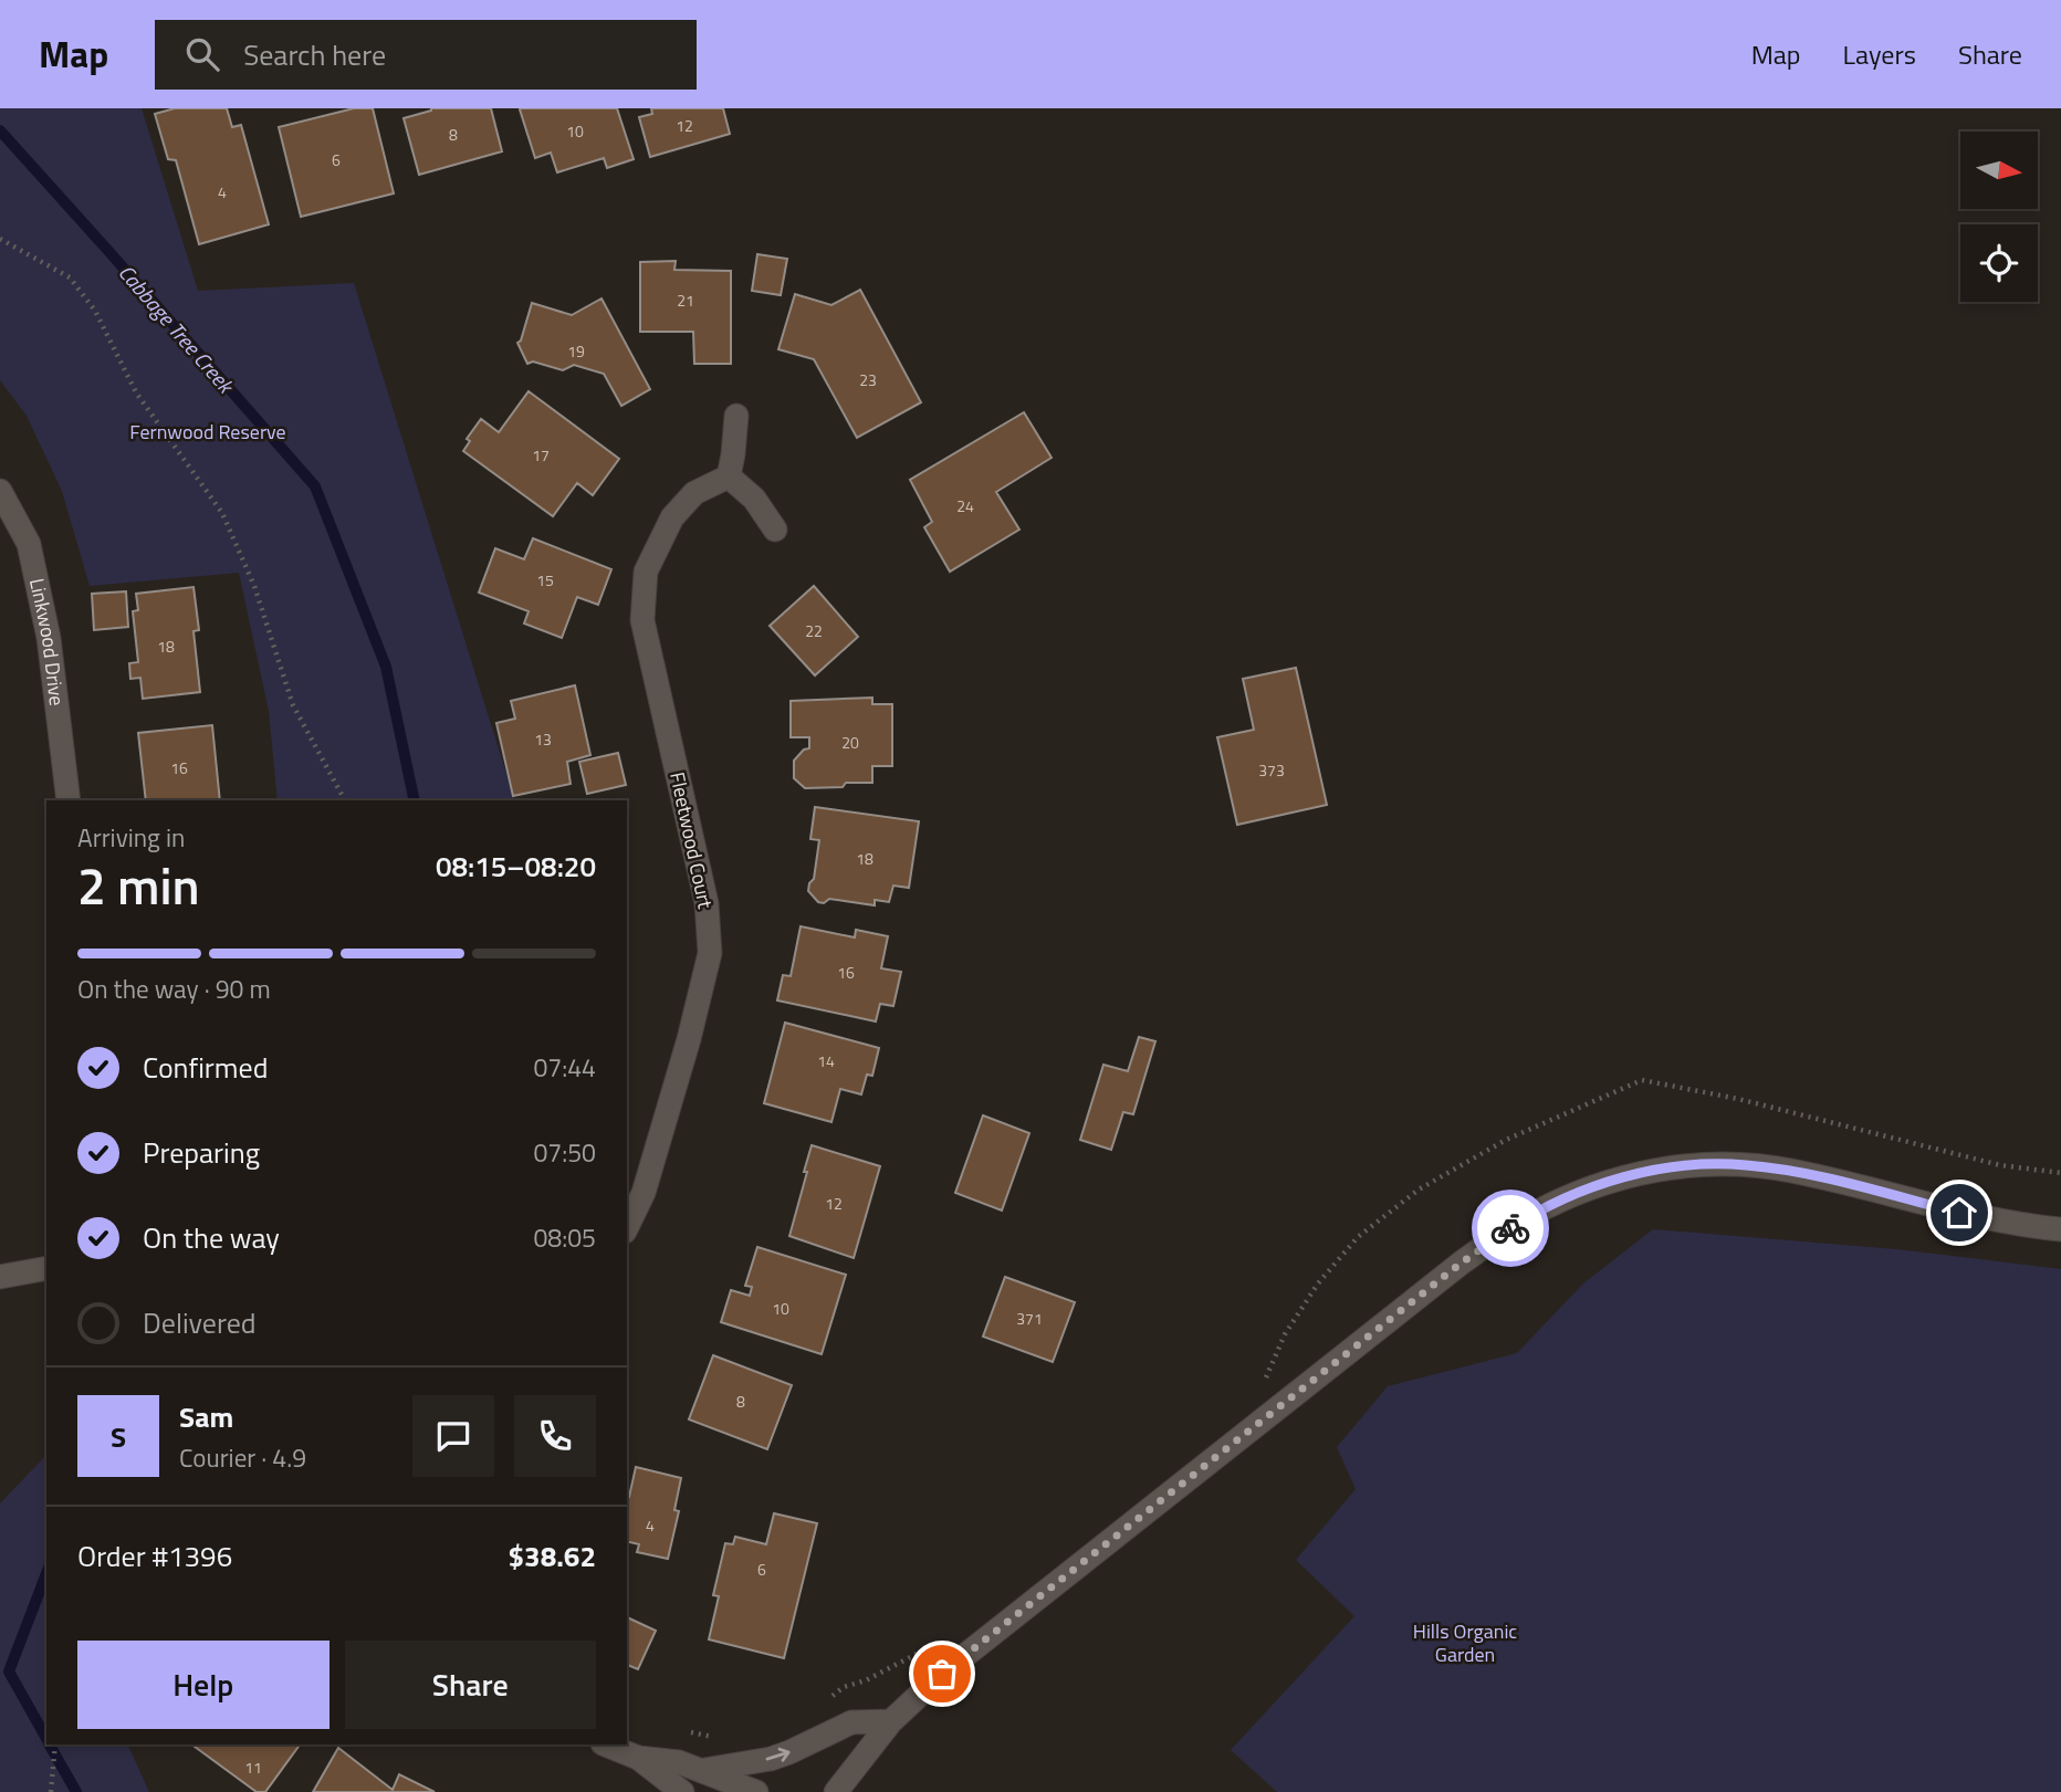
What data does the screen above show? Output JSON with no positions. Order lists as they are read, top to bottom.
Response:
{
  "streets": {
    "main road": ["Linkwood Drive", "Fleetwood Court"]
  },
  "water": ["Cabbage Tree Creek"],
  "parks": ["Fernwood Reserve", "Hills Organic Garden"],
  "house_numbers": [
    "12",
    "10",
    "8",
    "6",
    "4",
    "21",
    "19",
    "23",
    "17",
    "24",
    "15",
    "22",
    "18",
    "13",
    "20",
    "16",
    "373",
    "18",
    "16",
    "14",
    "12",
    "10",
    "371",
    "8",
    "4",
    "6",
    "11"
  ],
  "north": "right",
  "page": {
    "header": "Map",
    "search": "Search here",
    "nav": ["Map", "Layers", "Share"],
    "heading": ["2 min", "Arriving in", "08:15–08:20"],
    "panel": [
      "Sam",
      "Courier · 4.9",
      "Order #1396",
      "$38.62"
    ],
    "bar": "On the way · 90 m",
    "list": [
      ["Confirmed", "07:44"],
      ["Preparing", "07:50"],
      ["On the way", "08:05"],
      "Delivered"
    ],
    "round": "S",
    "buttons": ["Help", "Share"]
  }
}
